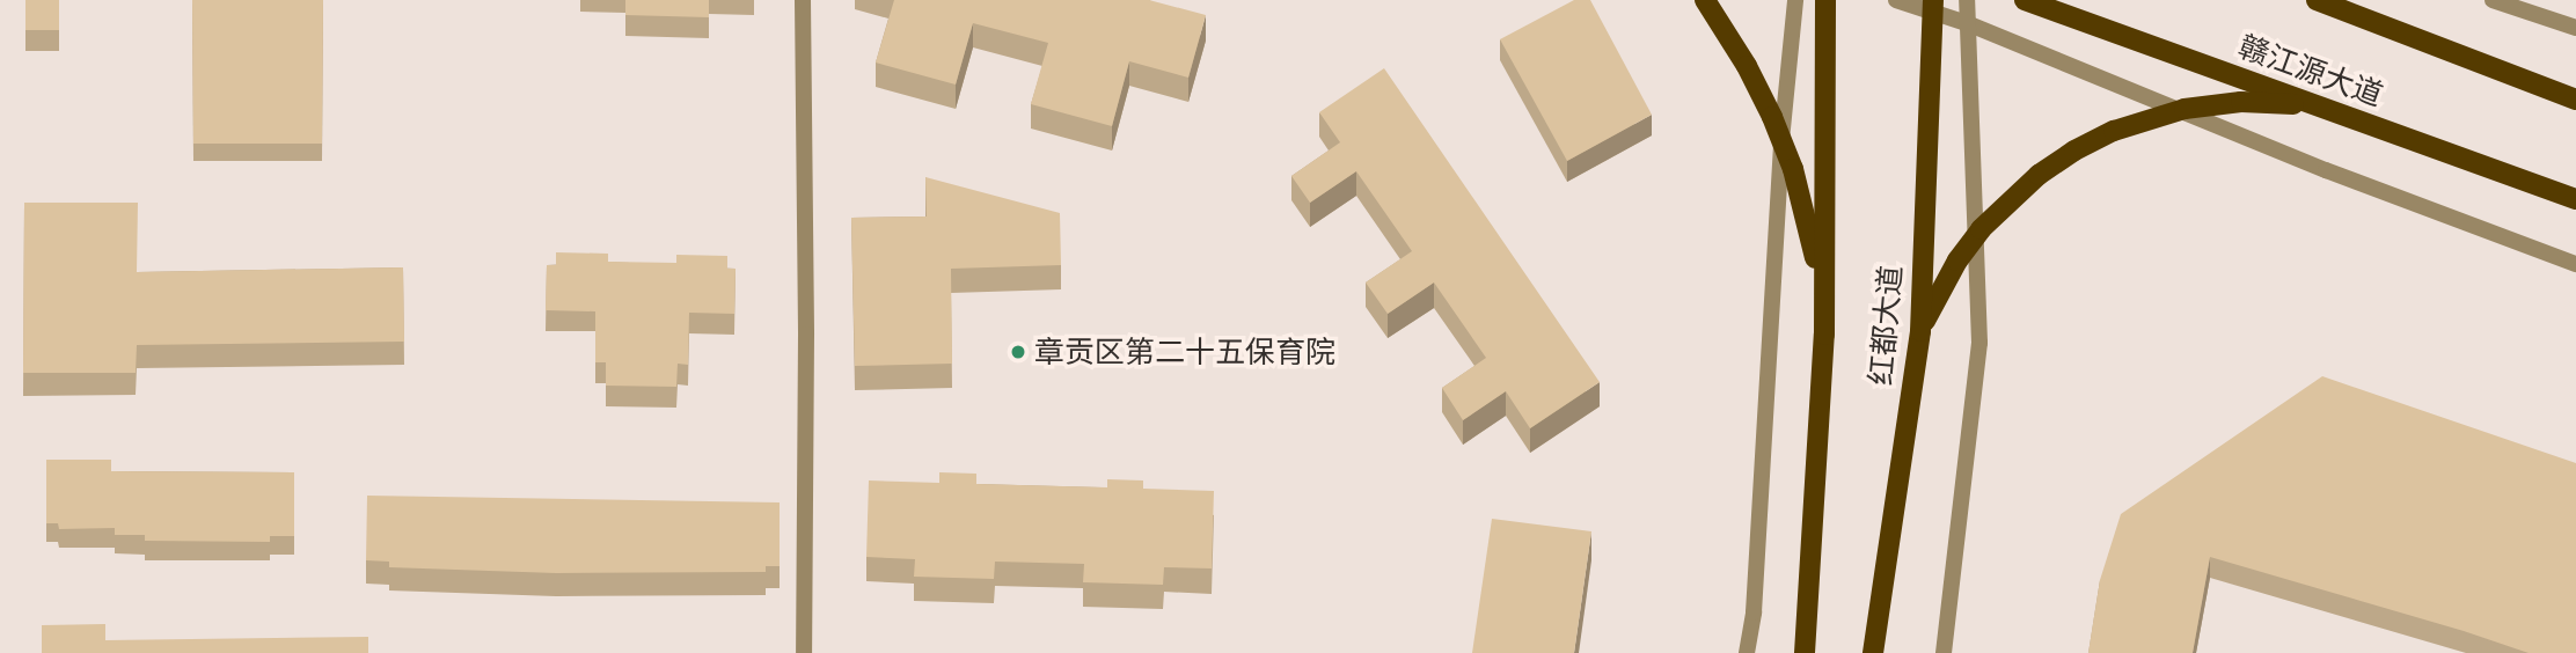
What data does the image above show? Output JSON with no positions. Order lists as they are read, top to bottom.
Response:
{
  "streets": {
    "main road": ["赣江源大道", "红都大道"]
  },
  "places": ["章贡区第二十五保育院"]
}
